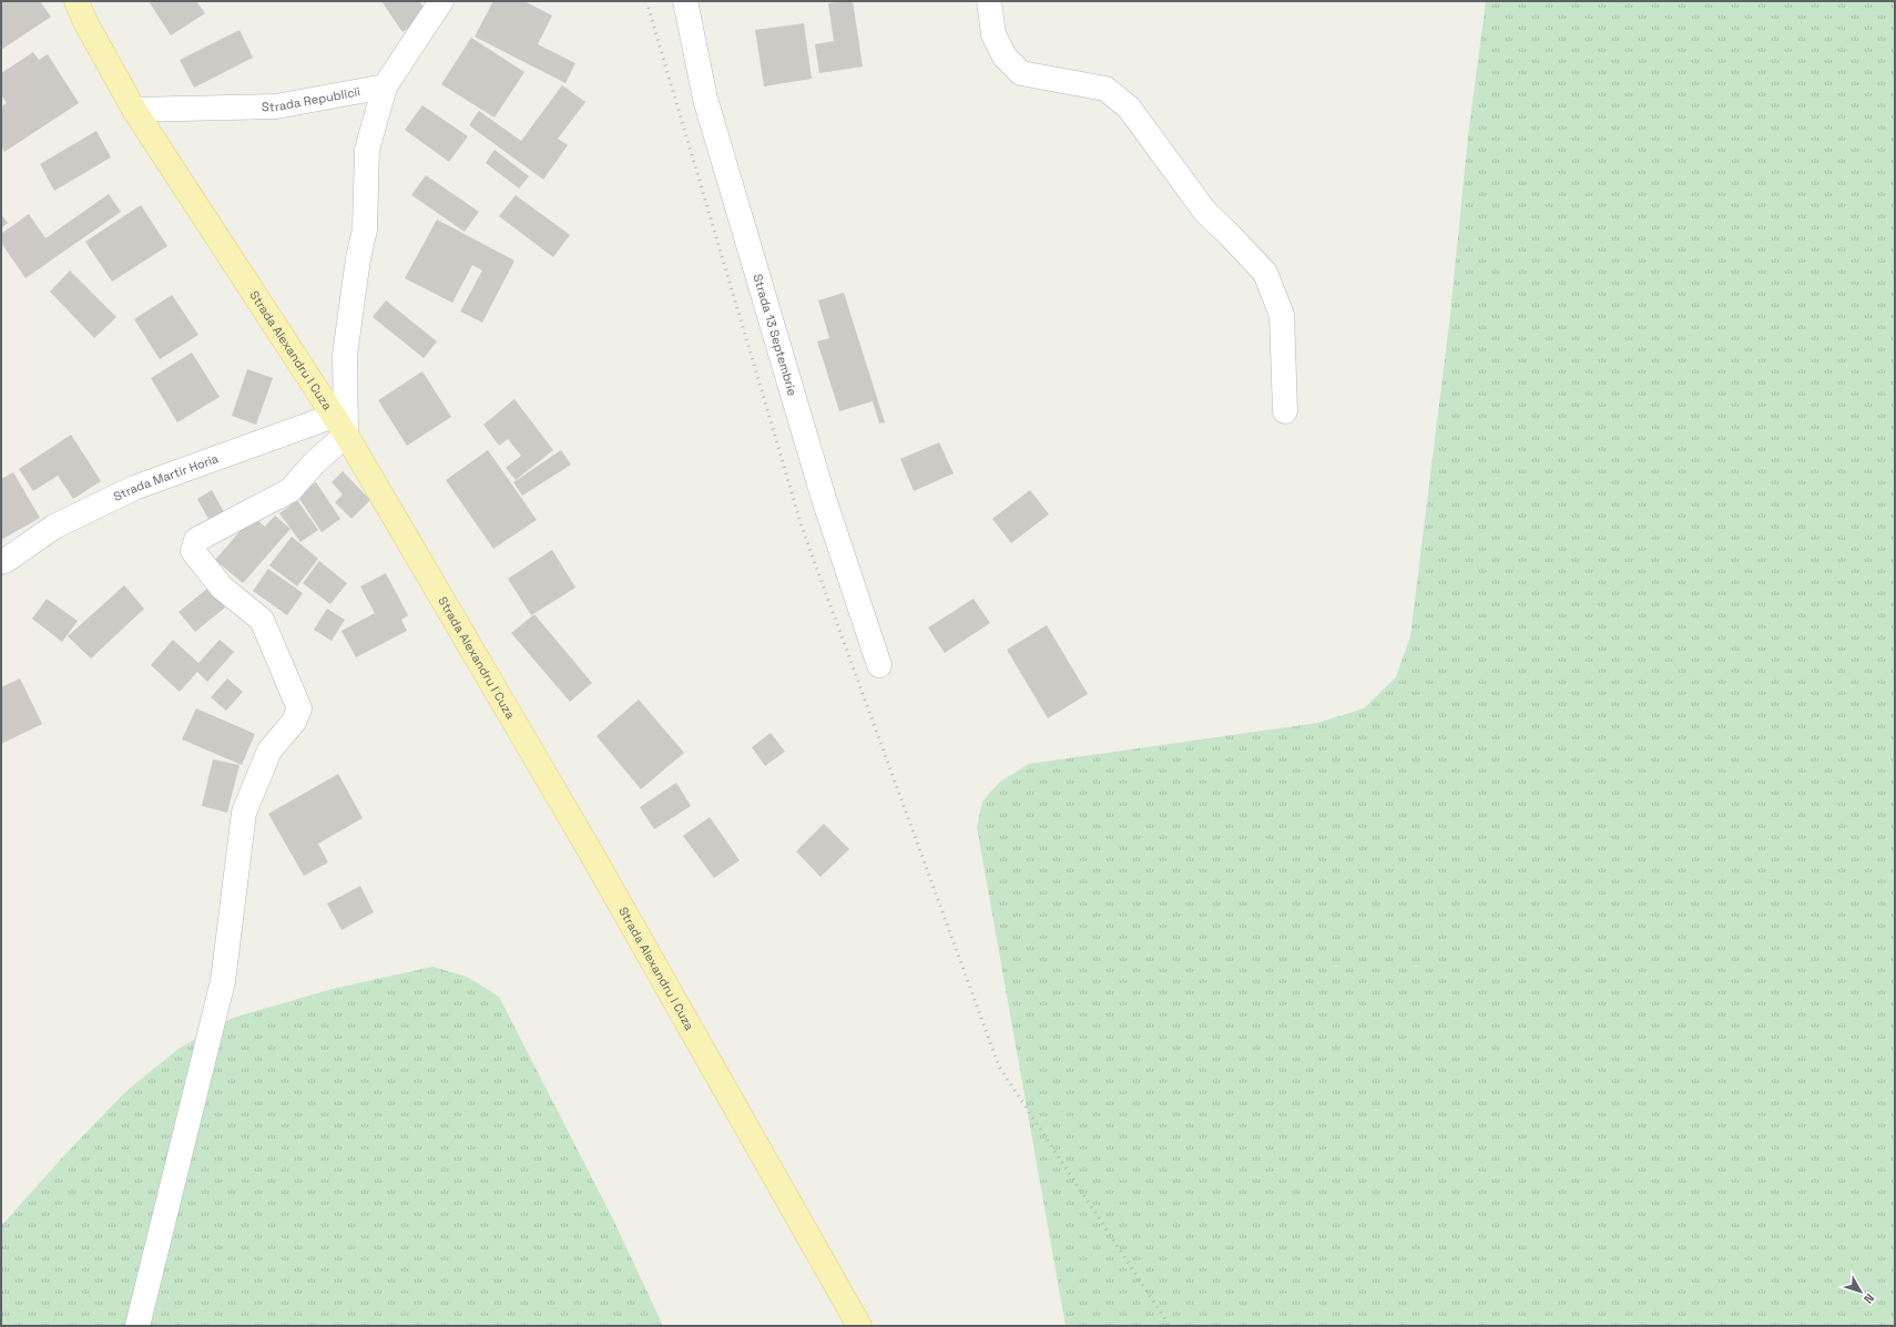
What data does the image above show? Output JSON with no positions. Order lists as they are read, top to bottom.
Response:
{
  "streets": {
    "main road": ["Strada Alexandru I Cuza"],
    "street": ["Strada Republicii", "Strada 13 Septembrie", "Strada Martir Horia"]
  },
  "crossings": [
    ["Strada Republicii", "Strada Alexandru I Cuza"],
    ["Strada Alexandru I Cuza", "Strada Martir Horia"]
  ],
  "north": "bottom right"
}
